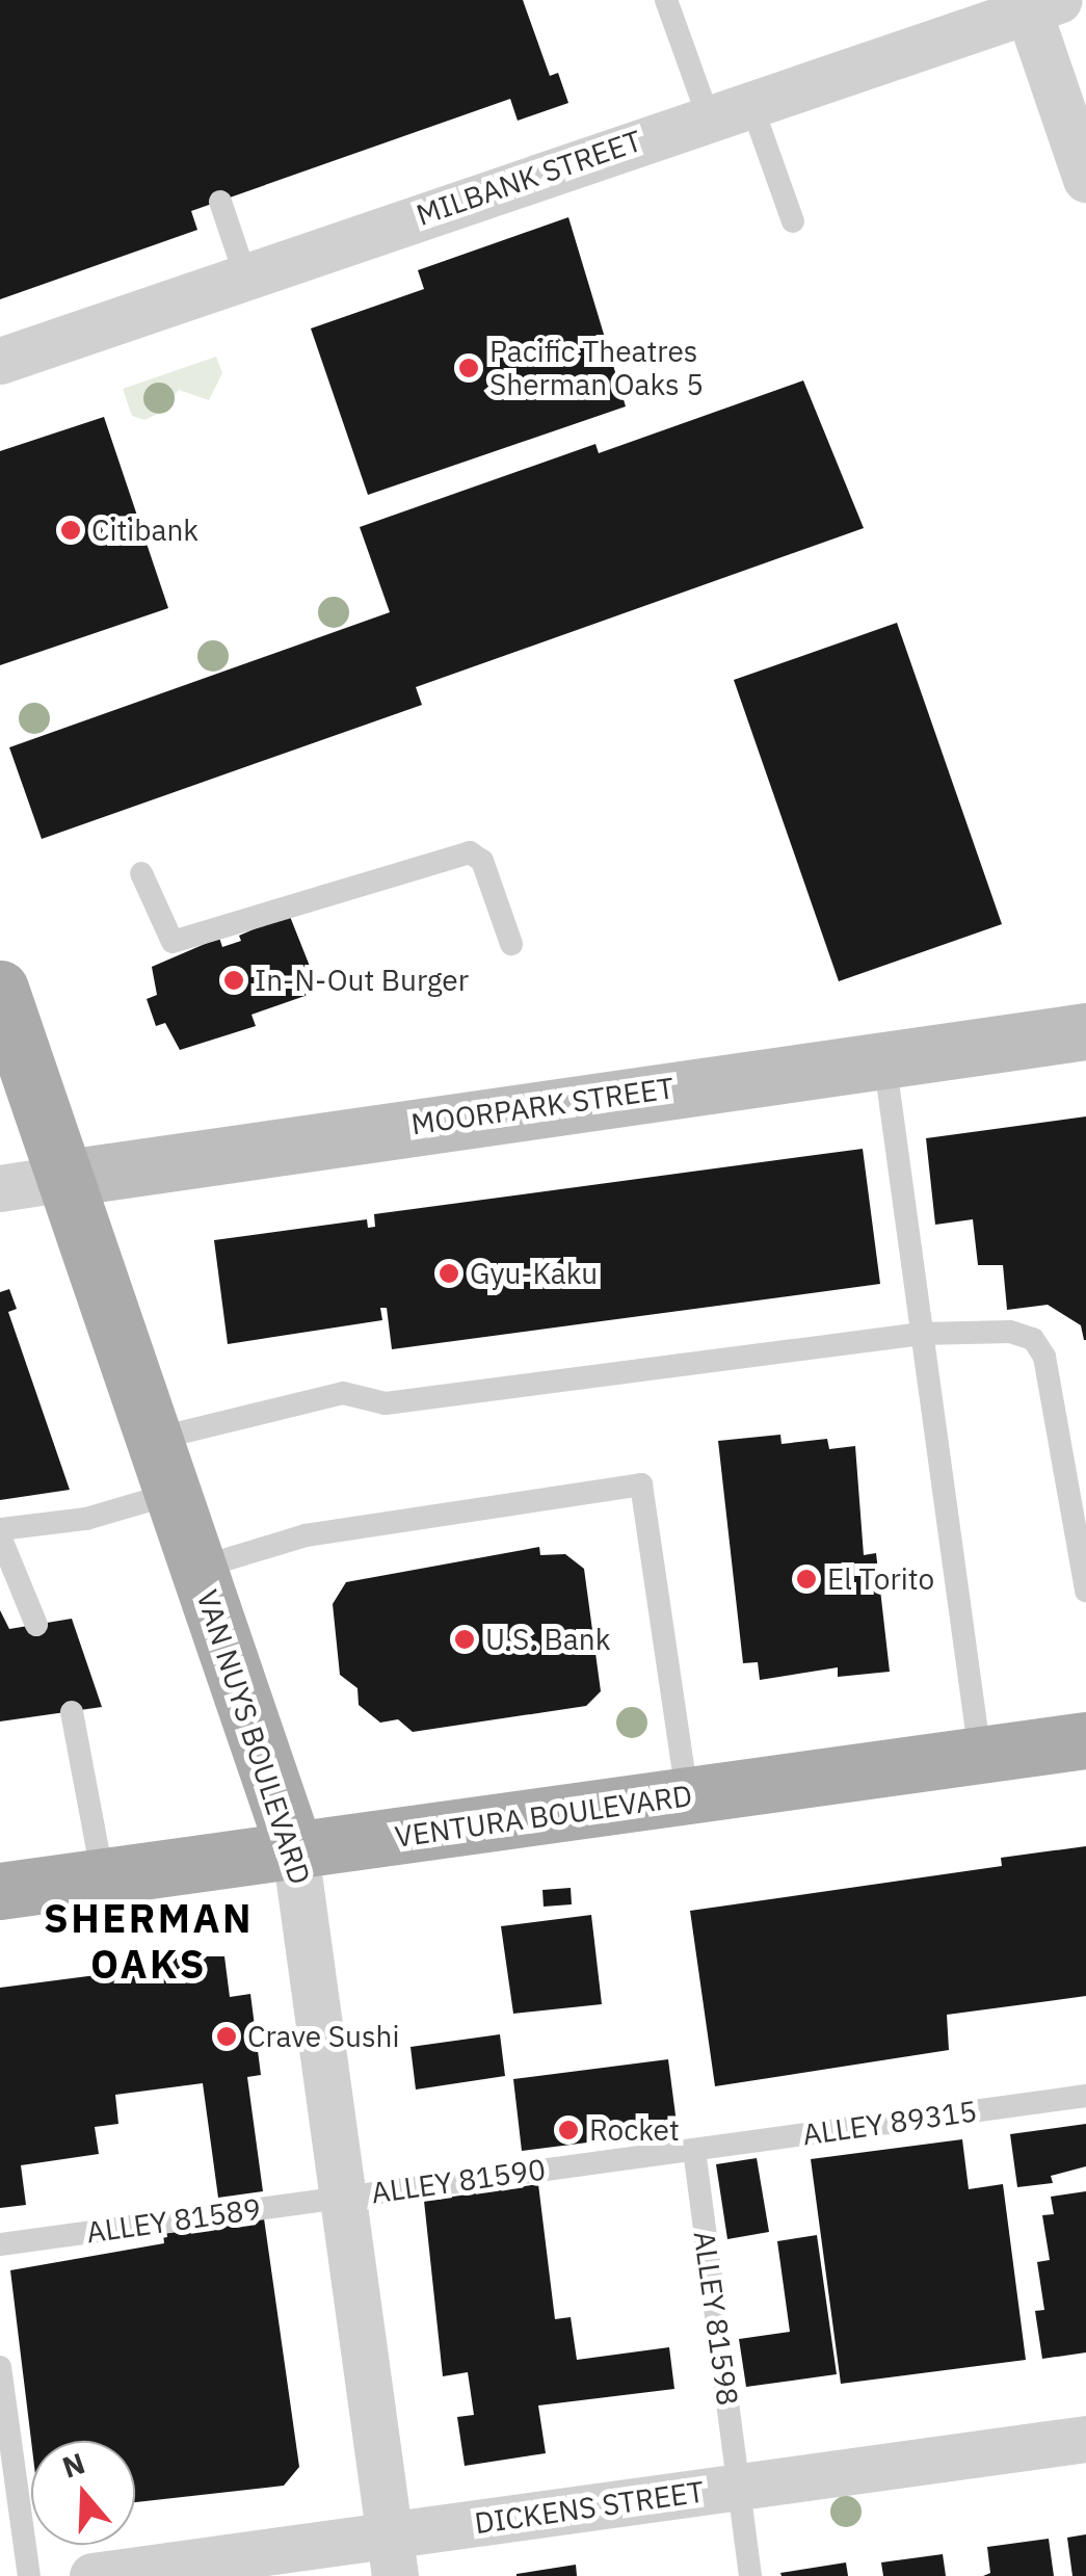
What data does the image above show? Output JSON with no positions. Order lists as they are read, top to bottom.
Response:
{
  "streets": {
    "main road": ["MOORPARK STREET", "VAN NUYS BOULEVARD", "VENTURA BOULEVARD"],
    "street": ["MILBANK STREET", "DICKENS STREET"],
    "lane": [
      "ALLEY 89315",
      "ALLEY 81590",
      "ALLEY 81589",
      "ALLEY 81598"
    ]
  },
  "crossings": [
    ["MOORPARK STREET", "VAN NUYS BOULEVARD"],
    ["VAN NUYS BOULEVARD", "VENTURA BOULEVARD"],
    ["VAN NUYS BOULEVARD", "ALLEY 81590"],
    ["VAN NUYS BOULEVARD", "ALLEY 81589"],
    ["VAN NUYS BOULEVARD", "DICKENS STREET"],
    ["ALLEY 89315", "ALLEY 81590"],
    ["ALLEY 89315", "ALLEY 81598"],
    ["ALLEY 81590", "ALLEY 81589"],
    ["ALLEY 81590", "ALLEY 81598"],
    ["ALLEY 81598", "DICKENS STREET"]
  ],
  "districts": ["SHERMAN OAKS"],
  "places": [
    "Pacific Theatres Sherman Oaks 5",
    "Citibank",
    "In-N-Out Burger",
    "Gyu-Kaku",
    "El Torito",
    "U.S. Bank",
    "Crave Sushi",
    "Rocket"
  ],
  "north": "top"
}
